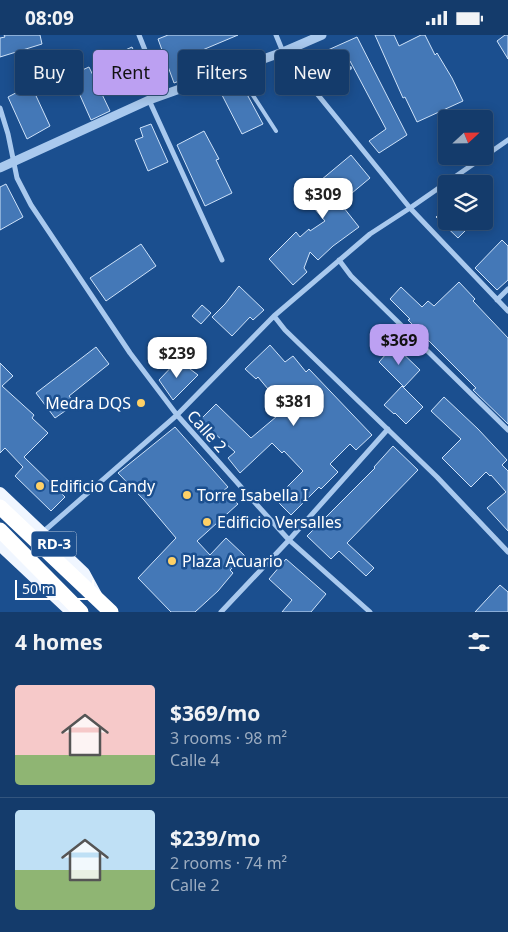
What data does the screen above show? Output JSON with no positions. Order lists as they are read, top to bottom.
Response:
{
  "streets": {
    "highway": ["RD-3"],
    "street": ["Calle 2"]
  },
  "places": [
    "Medra DQS",
    "Edificio Candy",
    "Torre Isabella I",
    "Edificio Versalles",
    "Plaza Acuario"
  ],
  "scale_bar": "50 m",
  "north": "right",
  "page": {
    "status": "08:09",
    "chip": [
      "Buy",
      "Rent",
      "Filters",
      "New"
    ],
    "price": [
      "$309",
      "$369",
      "$239",
      "$381"
    ],
    "scale": "50 m",
    "heading": "4 homes",
    "list": [
      {
        "name": "$369/mo",
        "note": "3 rooms · 98 m² · Calle 4"
      },
      {
        "name": "$239/mo",
        "note": "2 rooms · 74 m² · Calle 2"
      }
    ]
  }
}
